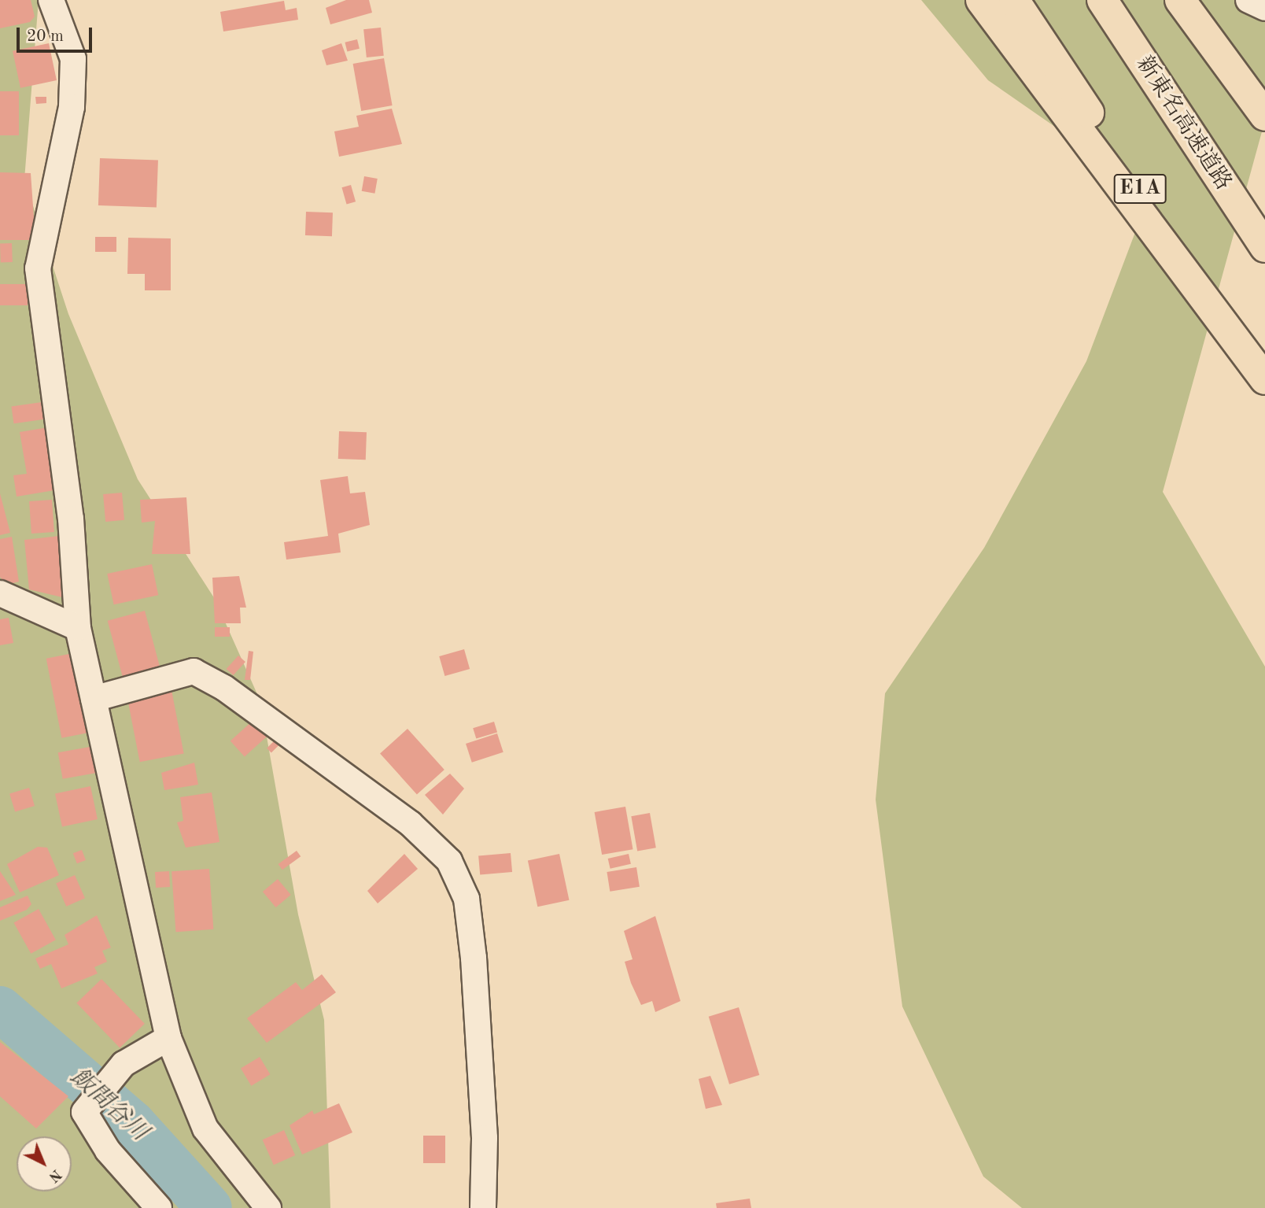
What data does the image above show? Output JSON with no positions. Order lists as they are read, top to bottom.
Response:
{
  "streets": {
    "highway": ["新東名高速道路", "E1A"]
  },
  "water": ["飯間谷川"],
  "scale_bar": "20 m",
  "north": "bottom right"
}
